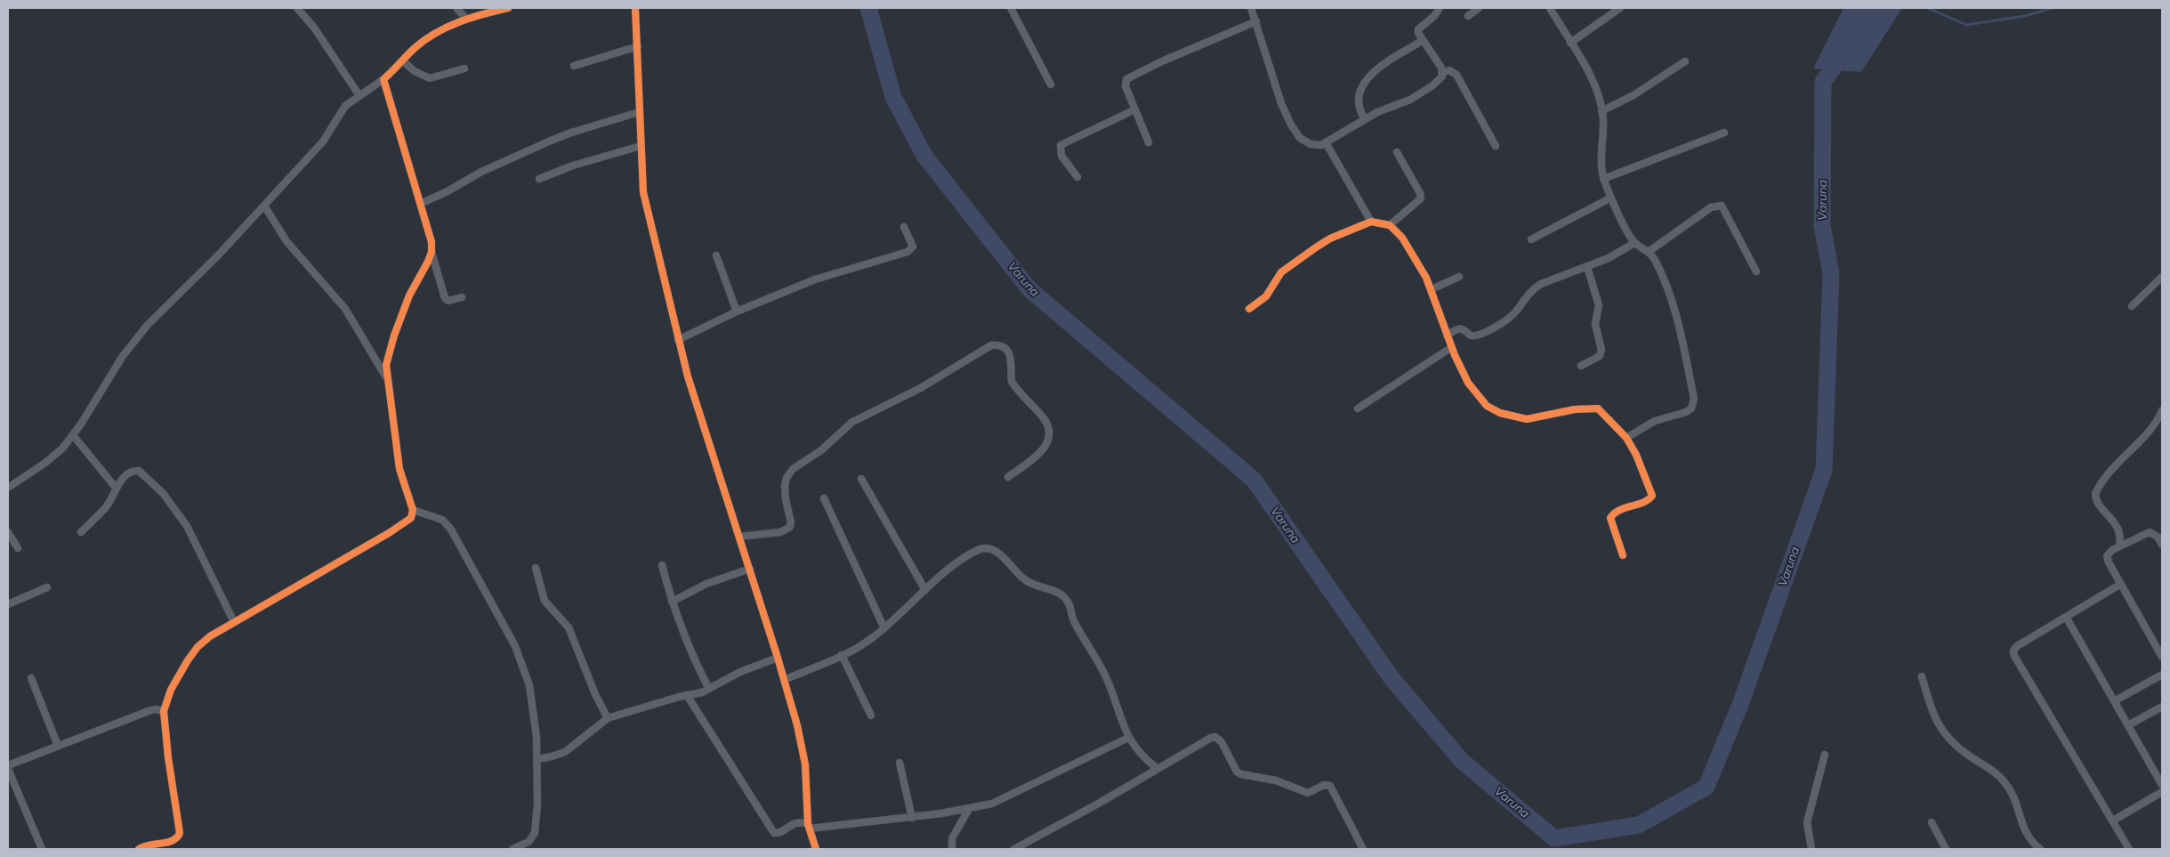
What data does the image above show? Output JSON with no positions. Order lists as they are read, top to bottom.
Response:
{
  "water": ["Varuna"]
}
